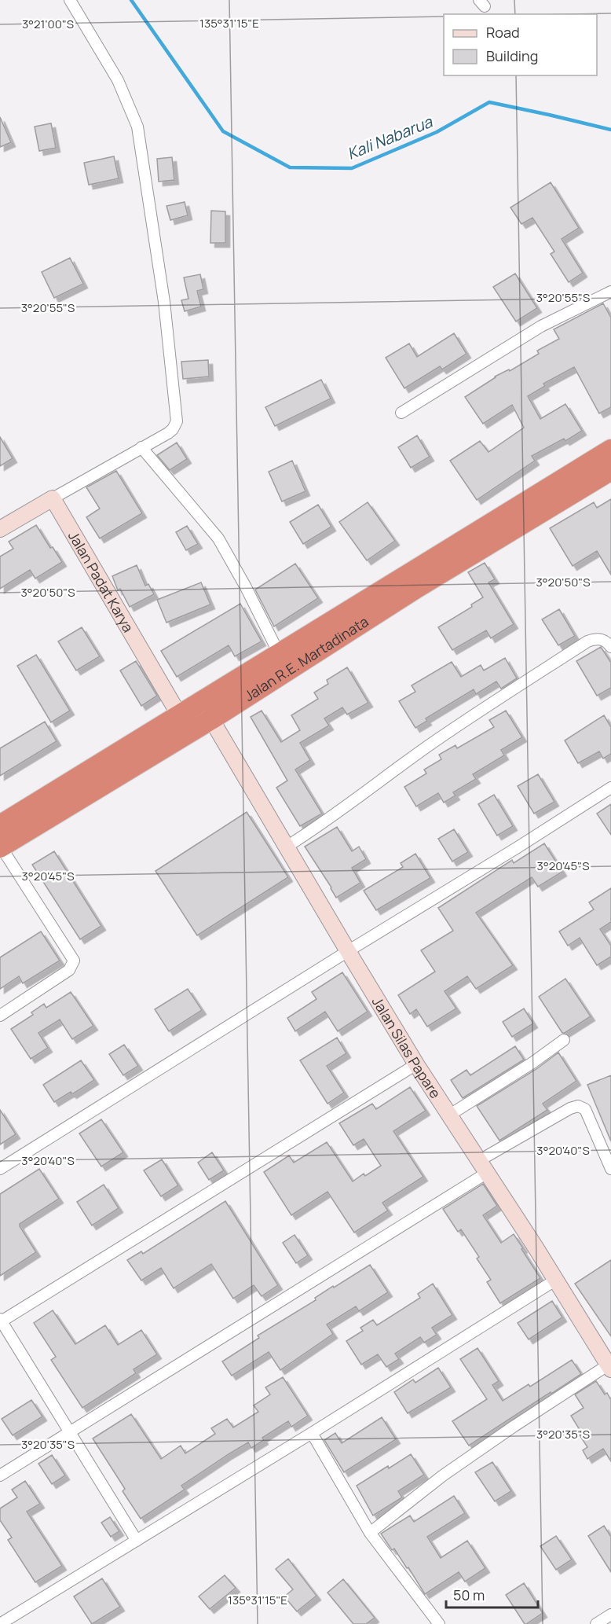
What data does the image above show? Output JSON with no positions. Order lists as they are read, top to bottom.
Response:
{
  "streets": {
    "highway": ["Jalan R.E. Martadinata"],
    "street": ["Jalan Padat Karya", "Jalan Silas Papare"]
  },
  "crossings": [
    ["Jalan Padat Karya", "Jalan R.E. Martadinata"],
    ["Jalan R.E. Martadinata", "Jalan Silas Papare"]
  ],
  "water": ["Kali Nabarua"],
  "legend": ["Road", "Building"],
  "scale_bar": "50 m",
  "coordinates": [
    "135°31'15\"E",
    "3°21'00\"S",
    "3°20'55\"S",
    "3°20'50\"S",
    "3°20'45\"S",
    "3°20'40\"S",
    "3°20'35\"S"
  ]
}
